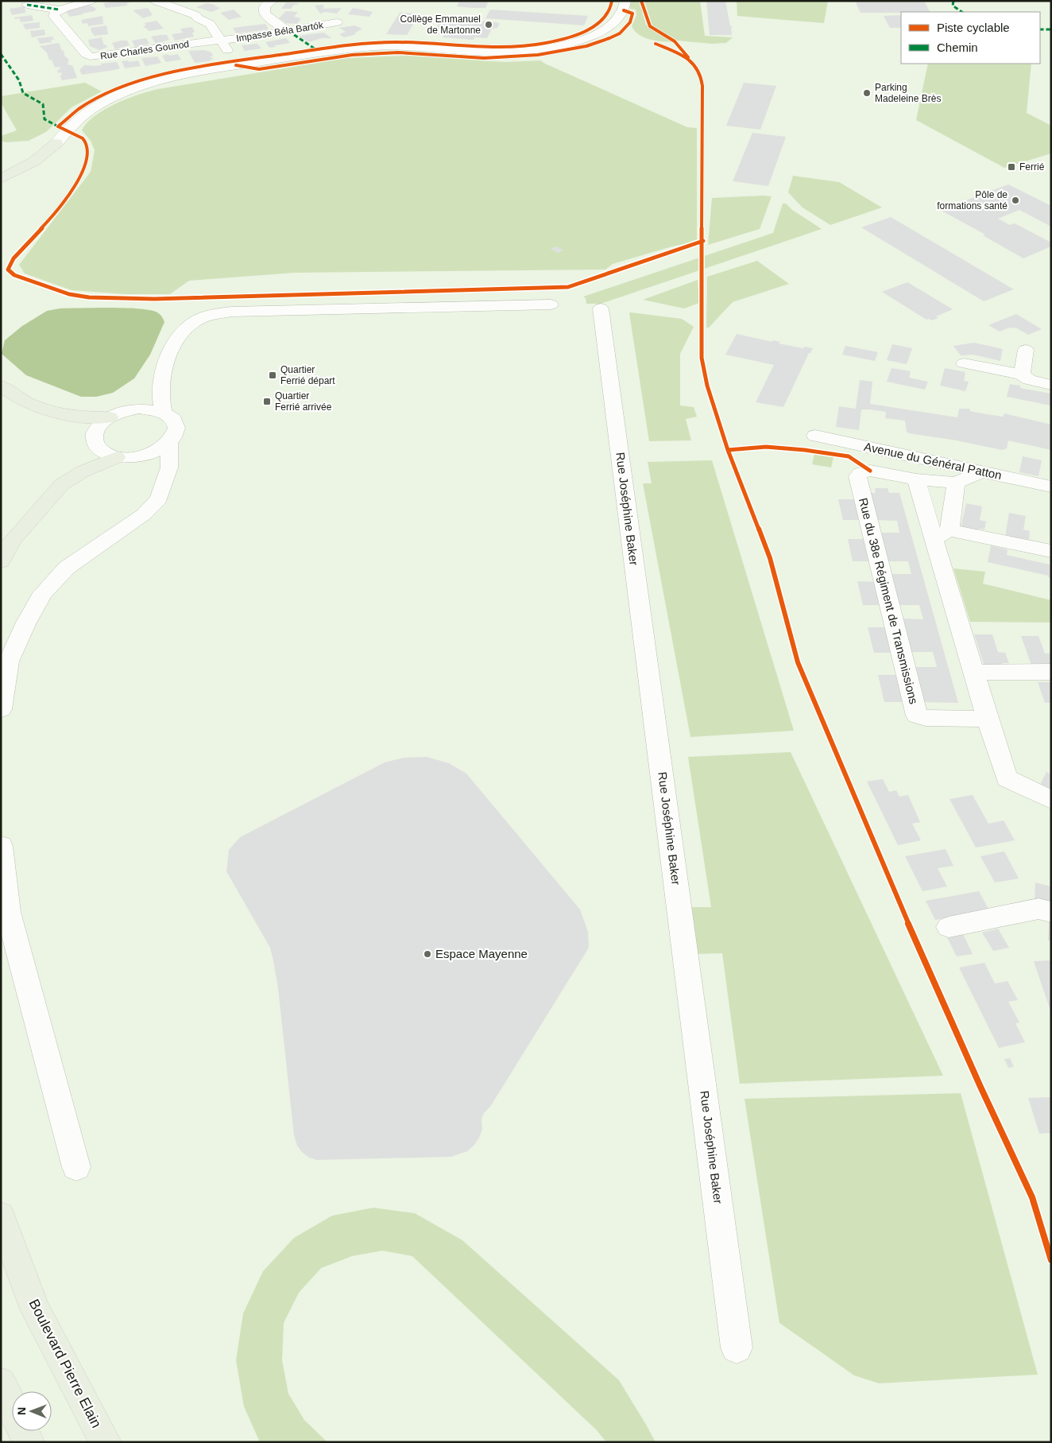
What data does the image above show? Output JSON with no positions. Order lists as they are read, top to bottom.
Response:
{
  "streets": {
    "main road": ["Boulevard Pierre Elain"],
    "street": [
      "Impasse Béla Bartók",
      "Rue Charles Gounod",
      "Avenue du Général Patton",
      "Rue Joséphine Baker",
      "Rue du 38e Régiment de Transmissions"
    ]
  },
  "crossings": [
    ["Impasse Béla Bartók", "Rue Charles Gounod"],
    ["Avenue du Général Patton", "Rue du 38e Régiment de Transmissions"]
  ],
  "places": {
    "other": [
      "Collège Emmanuel de Martonne",
      "Parking Madeleine Brès",
      "Pôle de formations santé",
      "Espace Mayenne"
    ],
    "transit": ["Ferrié", "Quartier Ferrié départ", "Quartier Ferrié arrivée"]
  },
  "legend": ["Piste cyclable", "Chemin"],
  "north": "left"
}
